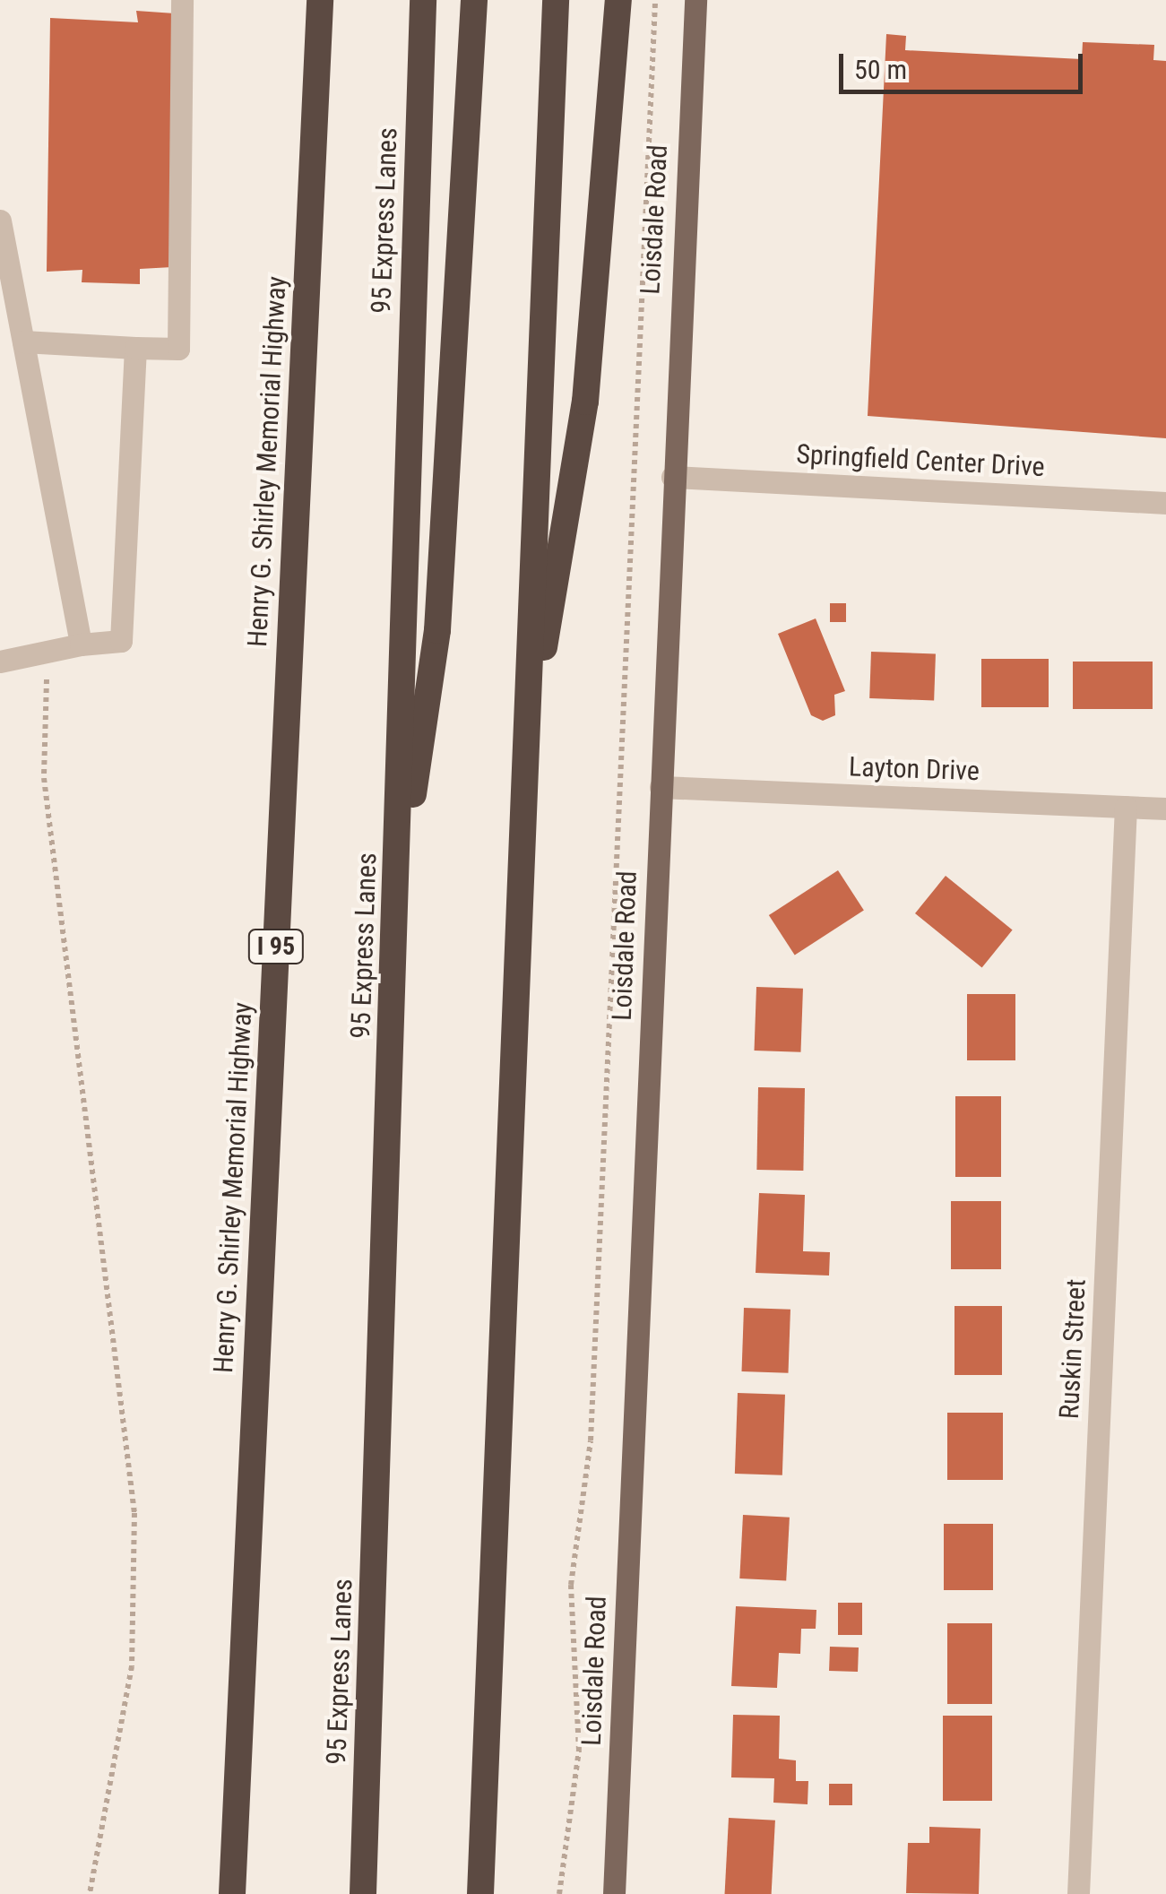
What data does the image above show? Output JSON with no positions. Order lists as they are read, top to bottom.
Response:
{
  "streets": {
    "highway": ["95 Express Lanes", "Henry G. Shirley Memorial Highway", "I 95"],
    "main road": ["Loisdale Road"],
    "street": ["Springfield Center Drive", "Layton Drive", "Ruskin Street"]
  },
  "crossings": [
    ["Loisdale Road", "Springfield Center Drive"],
    ["Loisdale Road", "Layton Drive"],
    ["Layton Drive", "Ruskin Street"]
  ],
  "scale_bar": "50 m"
}
